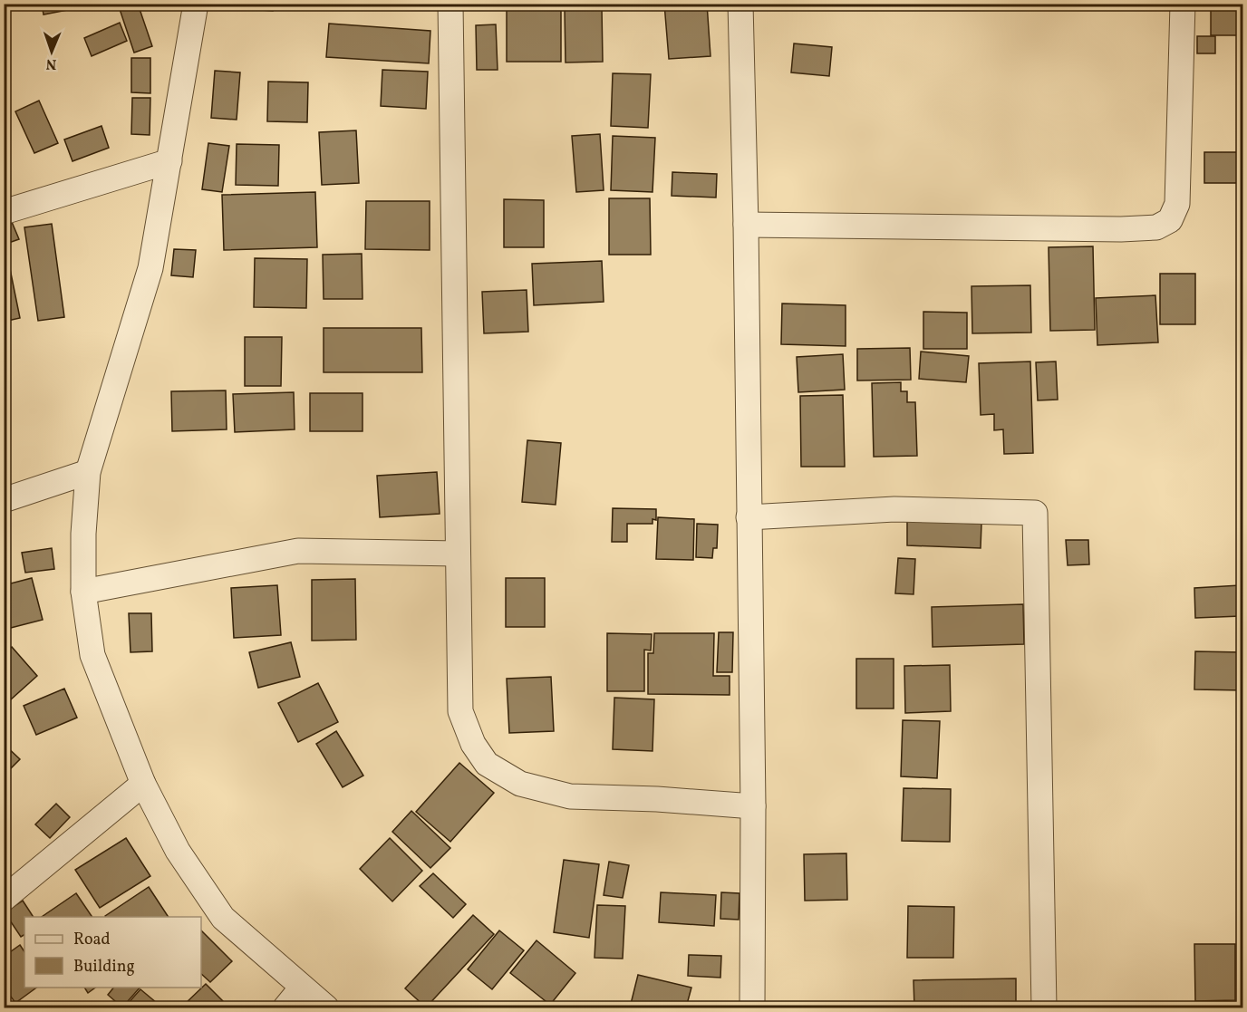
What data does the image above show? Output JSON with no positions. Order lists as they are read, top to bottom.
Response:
{
  "legend": ["Road", "Building"],
  "north": "bottom"
}
